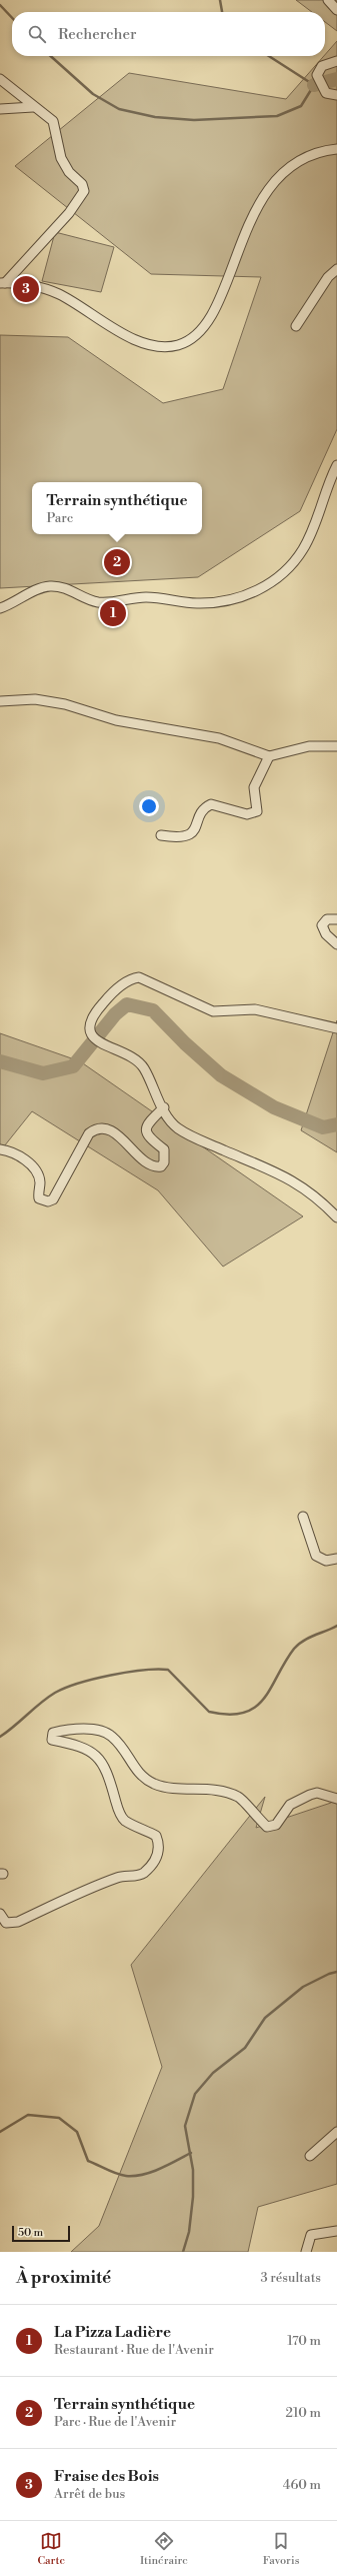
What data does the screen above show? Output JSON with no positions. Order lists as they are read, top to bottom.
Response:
{
  "scale_bar": "50 m",
  "page": {
    "search": "Rechercher",
    "pins": ["3", "2", "1"],
    "popup": ["Terrain synthétique", "Parc"],
    "scale": "50 m",
    "heading": ["À proximité", "3 résultats"],
    "list": [
      {
        "mark": "1",
        "name": "La Pizza Ladière",
        "note": "Restaurant · Rue de l'Avenir",
        "value": "170 m"
      },
      {
        "mark": "2",
        "name": "Terrain synthétique",
        "note": "Parc · Rue de l'Avenir",
        "value": "210 m"
      },
      {
        "mark": "3",
        "name": "Fraise des Bois",
        "note": "Arrêt de bus",
        "value": "460 m"
      }
    ],
    "nav": ["Carte", "Itinéraire", "Favoris"]
  }
}
